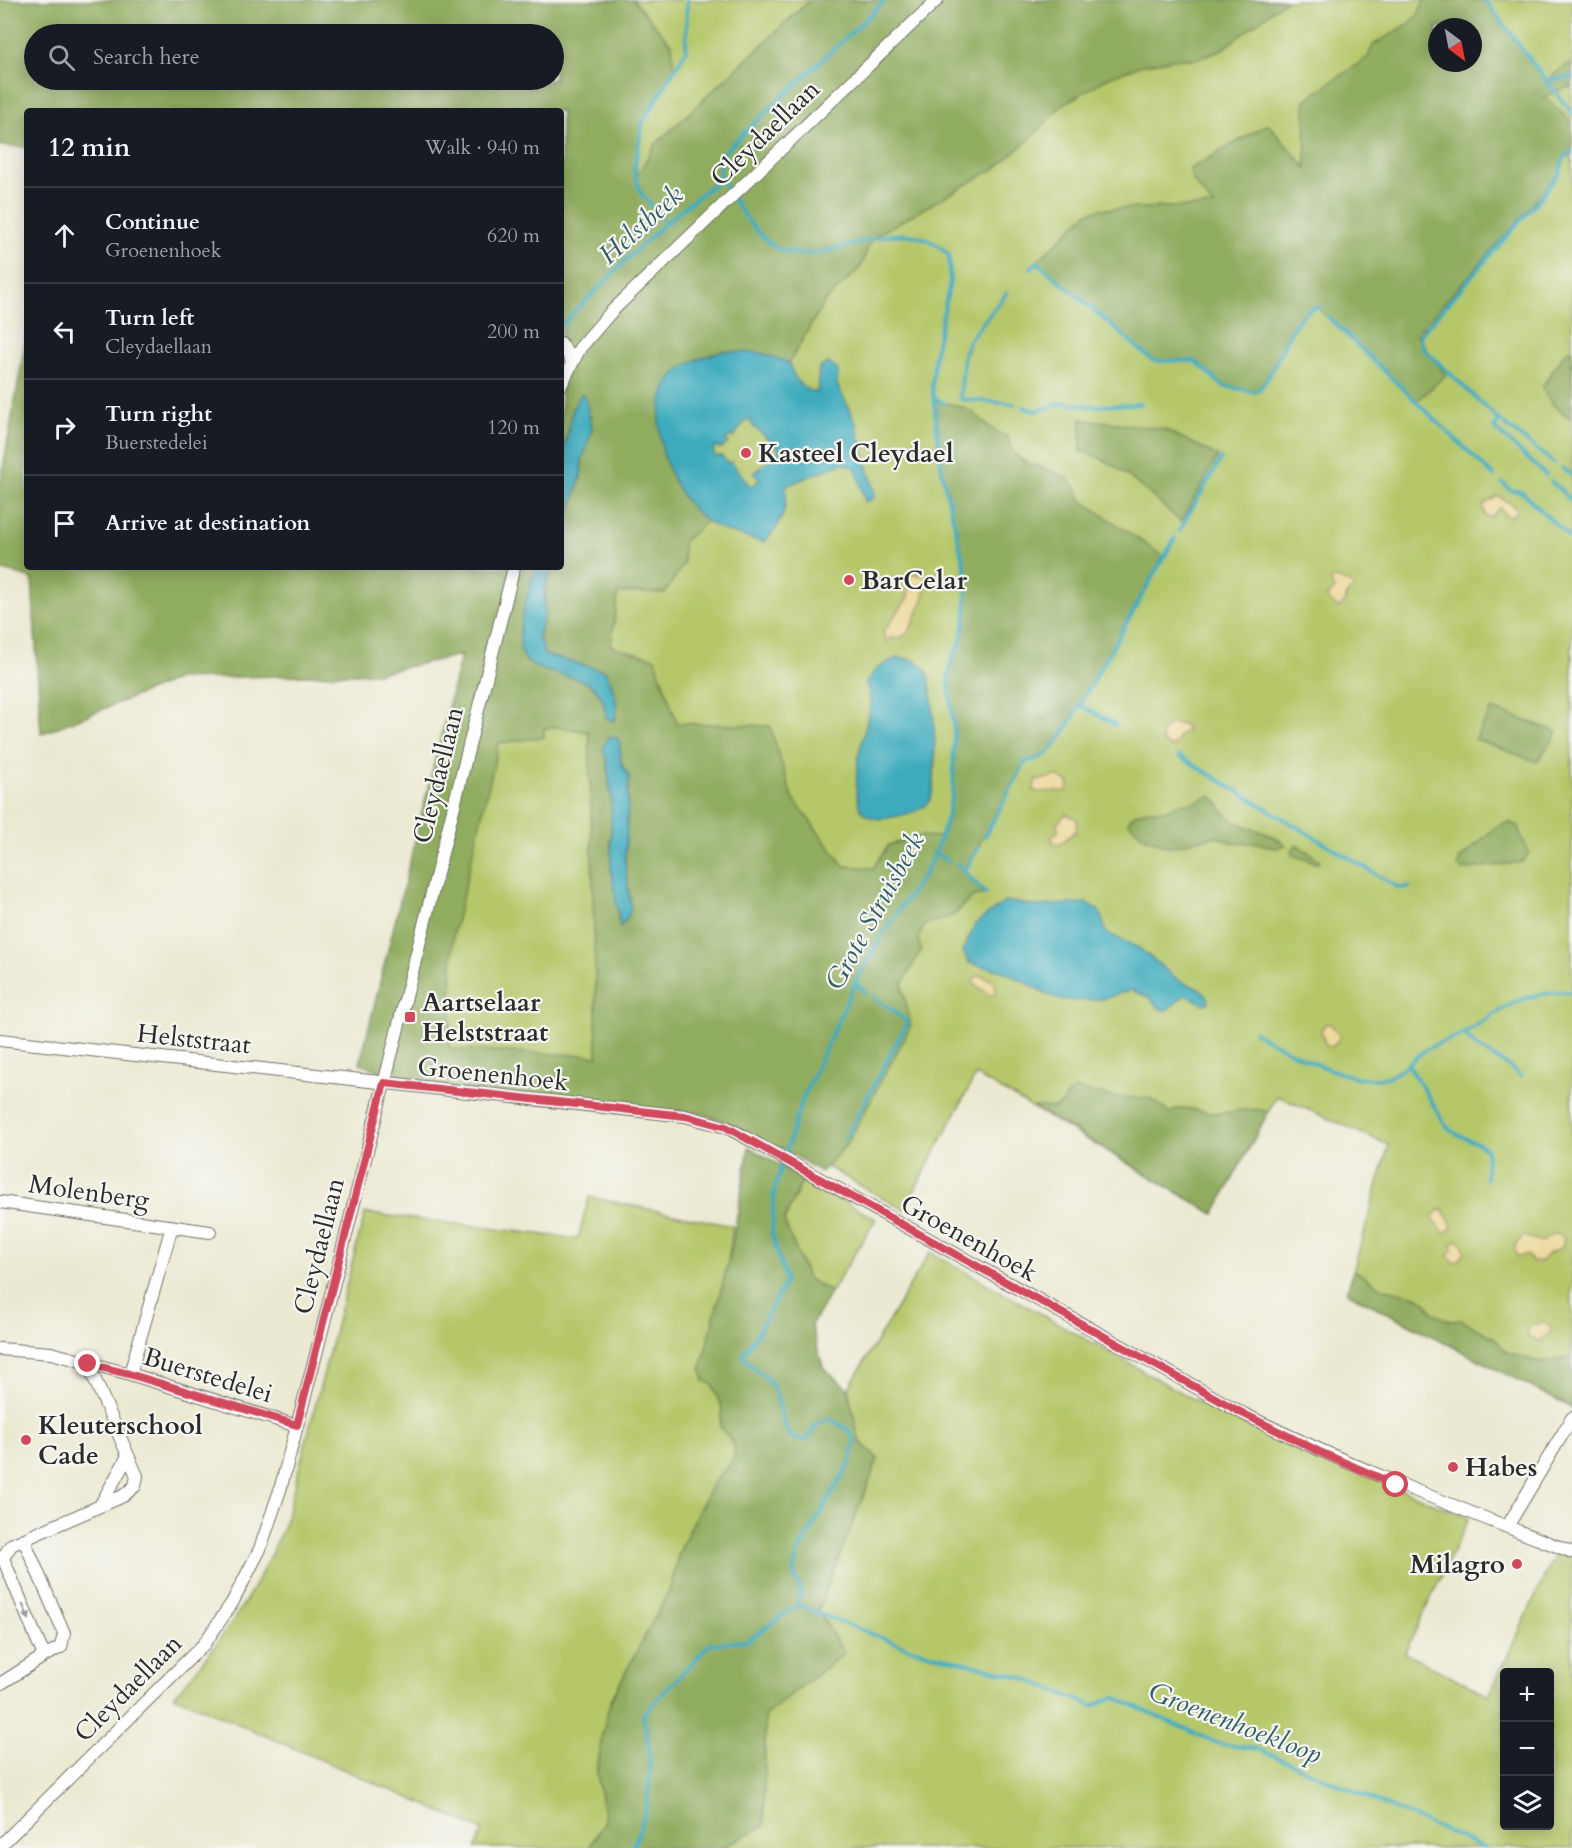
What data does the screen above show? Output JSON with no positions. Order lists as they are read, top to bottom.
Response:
{
  "streets": {
    "street": [
      "Cleydaellaan",
      "Helststraat",
      "Groenenhoek",
      "Molenberg",
      "Buerstedelei"
    ]
  },
  "crossings": [
    ["Cleydaellaan", "Helststraat"],
    ["Cleydaellaan", "Groenenhoek"],
    ["Cleydaellaan", "Buerstedelei"],
    ["Helststraat", "Groenenhoek"],
    ["Molenberg", "Buerstedelei"]
  ],
  "water": ["Helstbeek", "Grote Struisbeek", "Groenenhoekloop"],
  "places": {
    "other": [
      "Kasteel Cleydael",
      "BarCelar",
      "Kleuterschool Cade",
      "Habes",
      "Milagro"
    ],
    "transit": ["Aartselaar Helststraat"]
  },
  "north": "bottom right",
  "page": {
    "search": "Search here",
    "heading": ["12 min", "Walk · 940 m"],
    "list": [
      ["Continue", "Groenenhoek", "620 m"],
      ["Turn left", "Cleydaellaan", "200 m"],
      ["Turn right", "Buerstedelei", "120 m"],
      "Arrive at destination"
    ],
    "map_buttons": ["+", "−"]
  }
}
